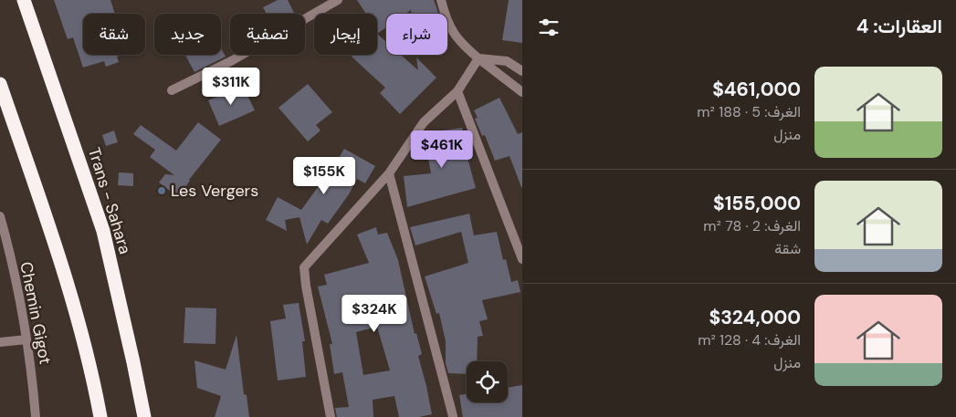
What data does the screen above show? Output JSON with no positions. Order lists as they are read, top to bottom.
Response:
{
  "streets": {
    "highway": ["Trans - Sahara"],
    "street": ["Chemin Gigot"]
  },
  "places": ["Les Vergers"],
  "page": {
    "heading": "العقارات: 4",
    "chip": [
      "شراء",
      "إيجار",
      "تصفية",
      "جديد",
      "شقة"
    ],
    "list": [
      {
        "name": "$461,000",
        "note": "الغرف: 5 · 188 m² · منزل"
      },
      {
        "name": "$155,000",
        "note": "الغرف: 2 · 78 m² · شقة"
      },
      {
        "name": "$324,000",
        "note": "الغرف: 4 · 128 m² · منزل"
      }
    ],
    "price": [
      "$311K",
      "$461K",
      "$155K",
      "$324K"
    ]
  }
}
